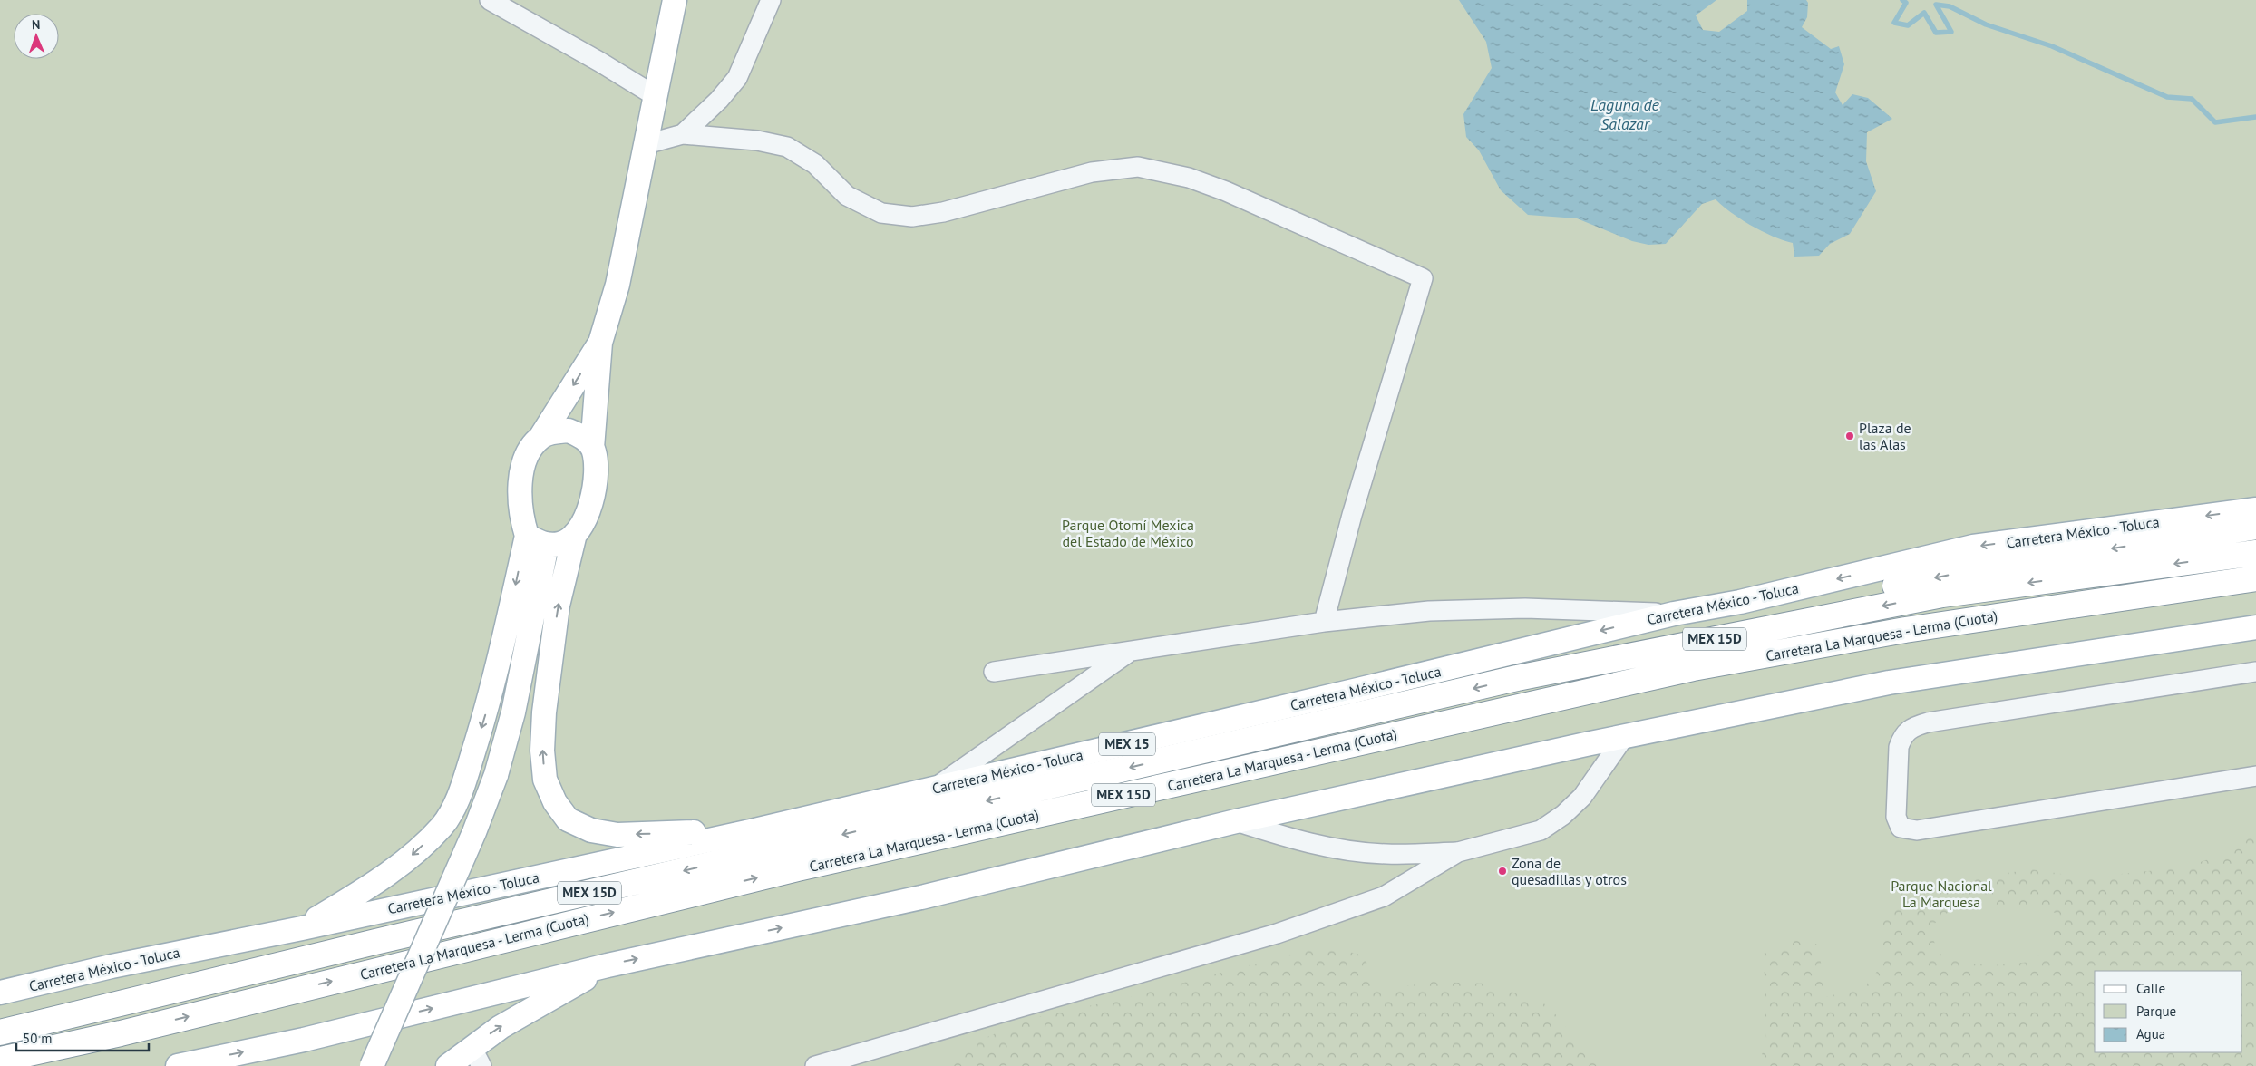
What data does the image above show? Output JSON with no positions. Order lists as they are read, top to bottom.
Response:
{
  "streets": {
    "highway": ["Carretera La Marquesa - Lerma (Cuota)", "MEX 15D"],
    "main road": ["Carretera México - Toluca", "MEX 15"]
  },
  "water": ["Laguna de Salazar"],
  "parks": ["Parque Otomí Mexica del Estado de México", "Parque Nacional La Marquesa"],
  "places": ["Plaza de las Alas", "Zona de quesadillas y otros"],
  "legend": ["Calle", "Parque", "Agua"],
  "scale_bar": "50 m",
  "north": "top"
}
